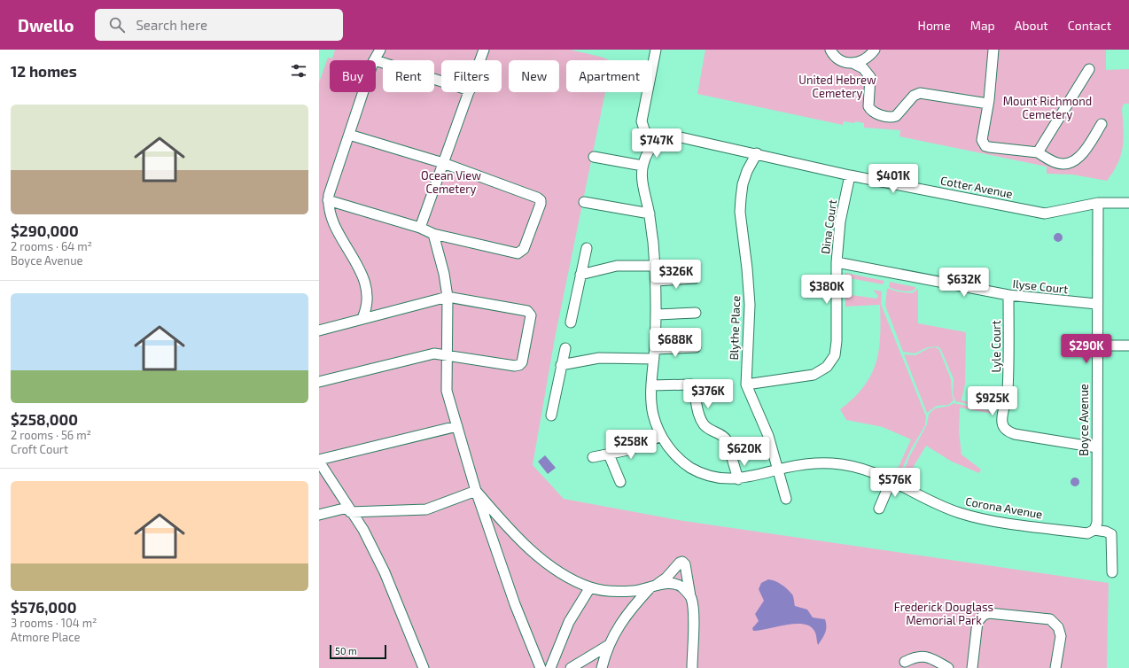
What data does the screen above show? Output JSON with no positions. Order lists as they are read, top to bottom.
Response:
{
  "streets": {
    "street": [
      "Cotter Avenue",
      "Dina Court",
      "Ilyse Court",
      "Blythe Place",
      "Lyle Court",
      "Boyce Avenue",
      "Corona Avenue"
    ]
  },
  "crossings": [
    ["Cotter Avenue", "Dina Court"],
    ["Cotter Avenue", "Blythe Place"],
    ["Cotter Avenue", "Boyce Avenue"],
    ["Cotter Avenue", "Corona Avenue"],
    ["Dina Court", "Ilyse Court"],
    ["Dina Court", "Blythe Place"],
    ["Ilyse Court", "Lyle Court"],
    ["Ilyse Court", "Boyce Avenue"],
    ["Blythe Place", "Corona Avenue"],
    ["Lyle Court", "Boyce Avenue"],
    ["Boyce Avenue", "Corona Avenue"]
  ],
  "parks": [
    "United Hebrew Cemetery",
    "Mount Richmond Cemetery",
    "Ocean View Cemetery",
    "Frederick Douglass Memorial Park"
  ],
  "scale_bar": "50 m",
  "page": {
    "header": "Dwello",
    "search": "Search here",
    "nav": [
      "Home",
      "Map",
      "About",
      "Contact"
    ],
    "heading": "12 homes",
    "chip": [
      "Buy",
      "Rent",
      "Filters",
      "New",
      "Apartment"
    ],
    "list": [
      {
        "name": "$290,000",
        "note": "2 rooms · 64 m² · Boyce Avenue"
      },
      {
        "name": "$258,000",
        "note": "2 rooms · 56 m² · Croft Court"
      },
      {
        "name": "$576,000",
        "note": "3 rooms · 104 m² · Atmore Place"
      }
    ],
    "price": [
      "$747K",
      "$401K",
      "$326K",
      "$632K",
      "$380K",
      "$688K",
      "$290K",
      "$376K",
      "$925K",
      "$258K",
      "$620K",
      "$576K"
    ],
    "scale": "50 m"
  }
}
